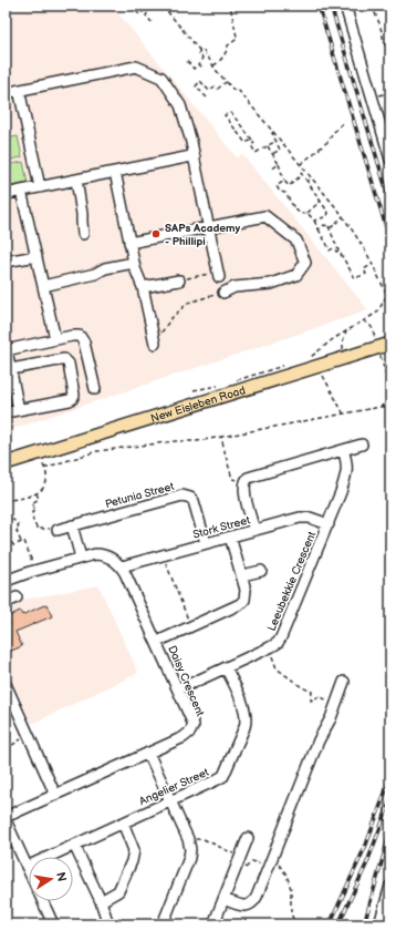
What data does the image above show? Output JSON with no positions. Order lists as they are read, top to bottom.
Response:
{
  "streets": {
    "main road": ["New Eisleben Road"],
    "street": [
      "Petunia Street",
      "Stork Street",
      "Leeubekkie Crescent",
      "Daisy Crescent",
      "Angelier Street"
    ]
  },
  "crossings": [
    ["Petunia Street", "Stork Street"],
    ["Stork Street", "Leeubekkie Crescent"],
    ["Stork Street", "Daisy Crescent"],
    ["Leeubekkie Crescent", "Daisy Crescent"],
    ["Leeubekkie Crescent", "Angelier Street"]
  ],
  "places": ["SAPs Academy - Phillipi"],
  "north": "right"
}
